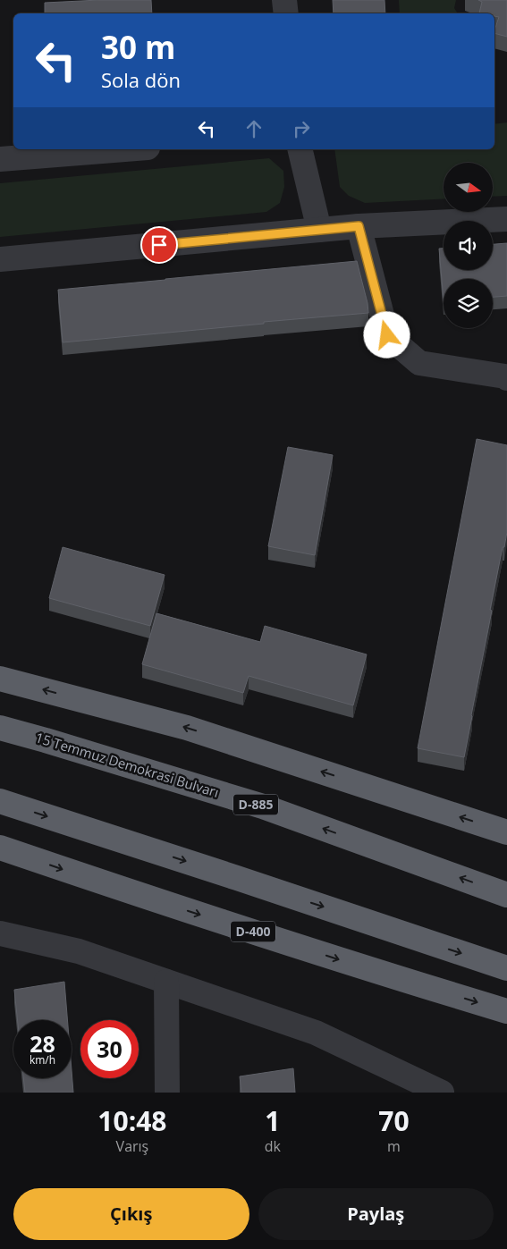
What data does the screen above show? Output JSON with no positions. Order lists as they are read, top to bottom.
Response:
{
  "streets": {
    "highway": ["15 Temmuz Demokrasi Bulvarı", "D-885", "D-400"]
  },
  "north": "right",
  "page": {
    "turn": ["30 m", "Sola dön"],
    "speed": "28 km/h",
    "limit": "30",
    "eta": [
      "10:48",
      "Varış",
      "1",
      "dk",
      "70",
      "m"
    ],
    "buttons": ["Çıkış", "Paylaş"]
  }
}
